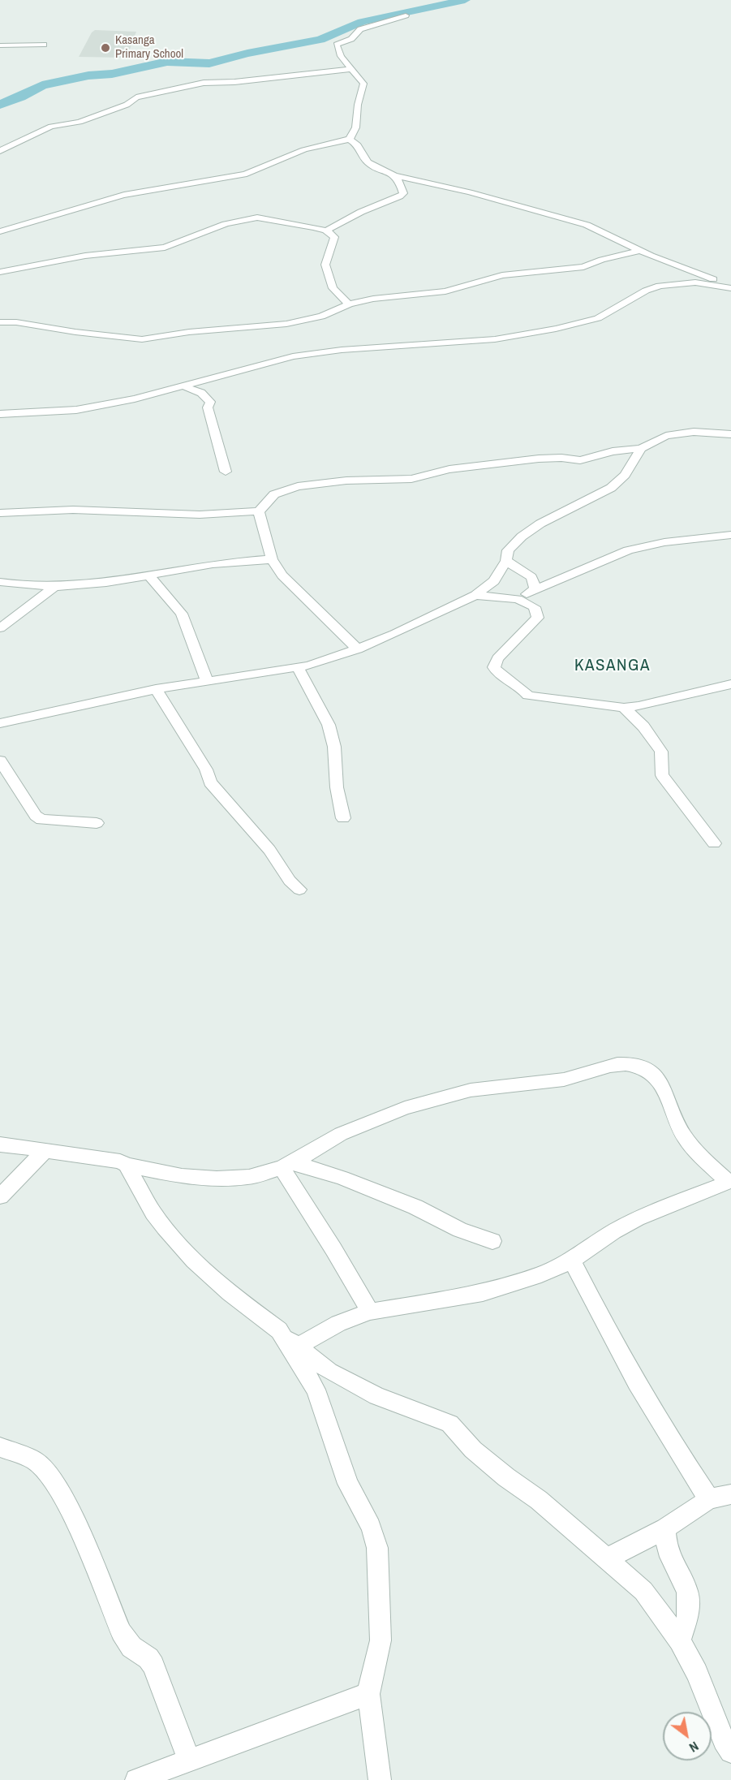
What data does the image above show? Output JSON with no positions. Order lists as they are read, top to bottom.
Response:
{
  "districts": ["KASANGA"],
  "places": ["Kasanga Primary School"],
  "north": "bottom right"
}
